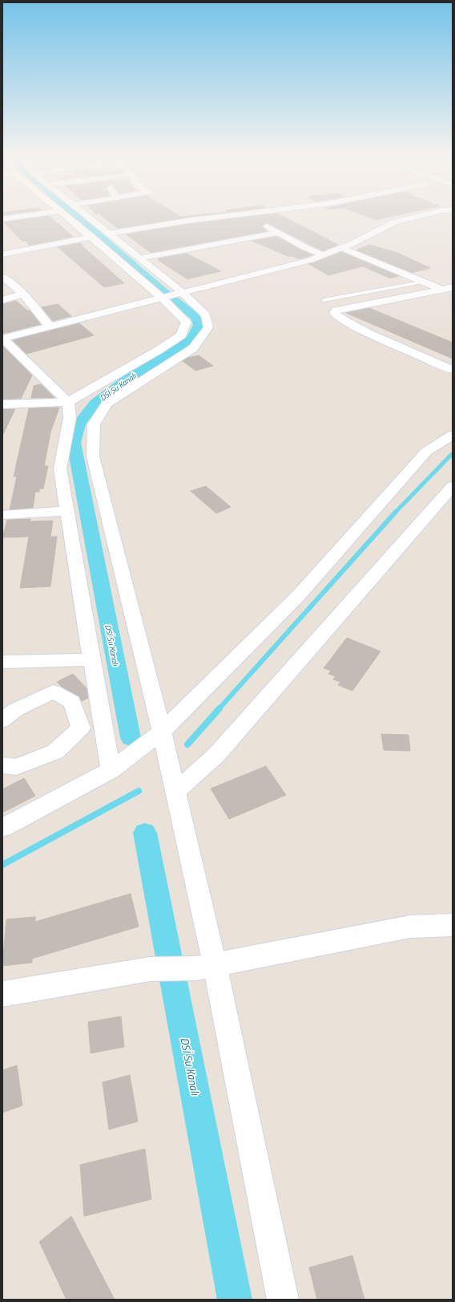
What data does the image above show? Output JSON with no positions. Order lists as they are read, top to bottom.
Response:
{
  "water": ["DSİ Su Kanalı"]
}
